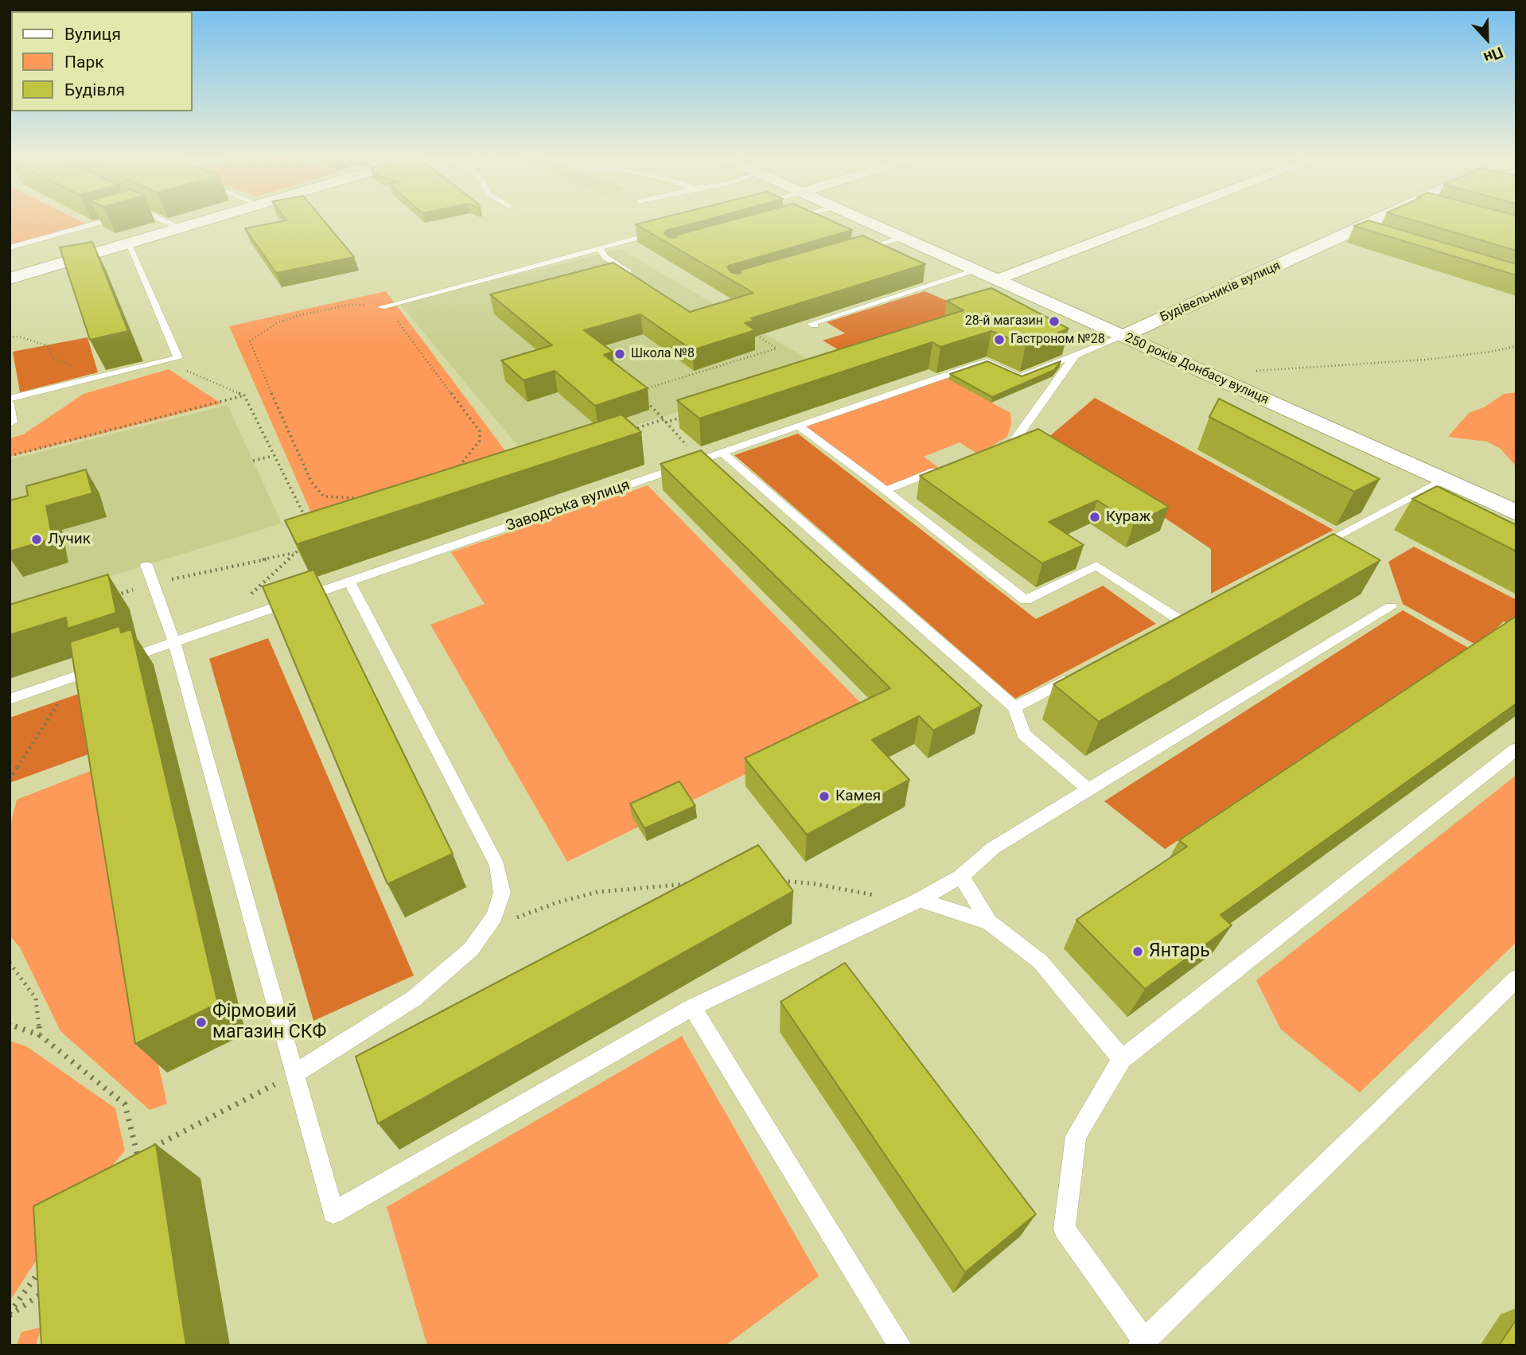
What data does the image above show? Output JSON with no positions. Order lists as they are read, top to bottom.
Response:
{
  "streets": {
    "street": ["Будівельників вулиця", "250 років Донбасу вулиця"],
    "lane": ["Заводська вулиця"]
  },
  "crossings": [
    ["Будівельників вулиця", "250 років Донбасу вулиця"],
    ["Будівельників вулиця", "Заводська вулиця"],
    ["250 років Донбасу вулиця", "Заводська вулиця"]
  ],
  "places": [
    "28-й магазин",
    "Гастроном №28",
    "Школа №8",
    "Кураж",
    "Лучик",
    "Камея",
    "Янтарь",
    "Фірмовий магазин СКФ"
  ],
  "legend": ["Вулиця", "Парк", "Будівля"],
  "north": "bottom"
}
